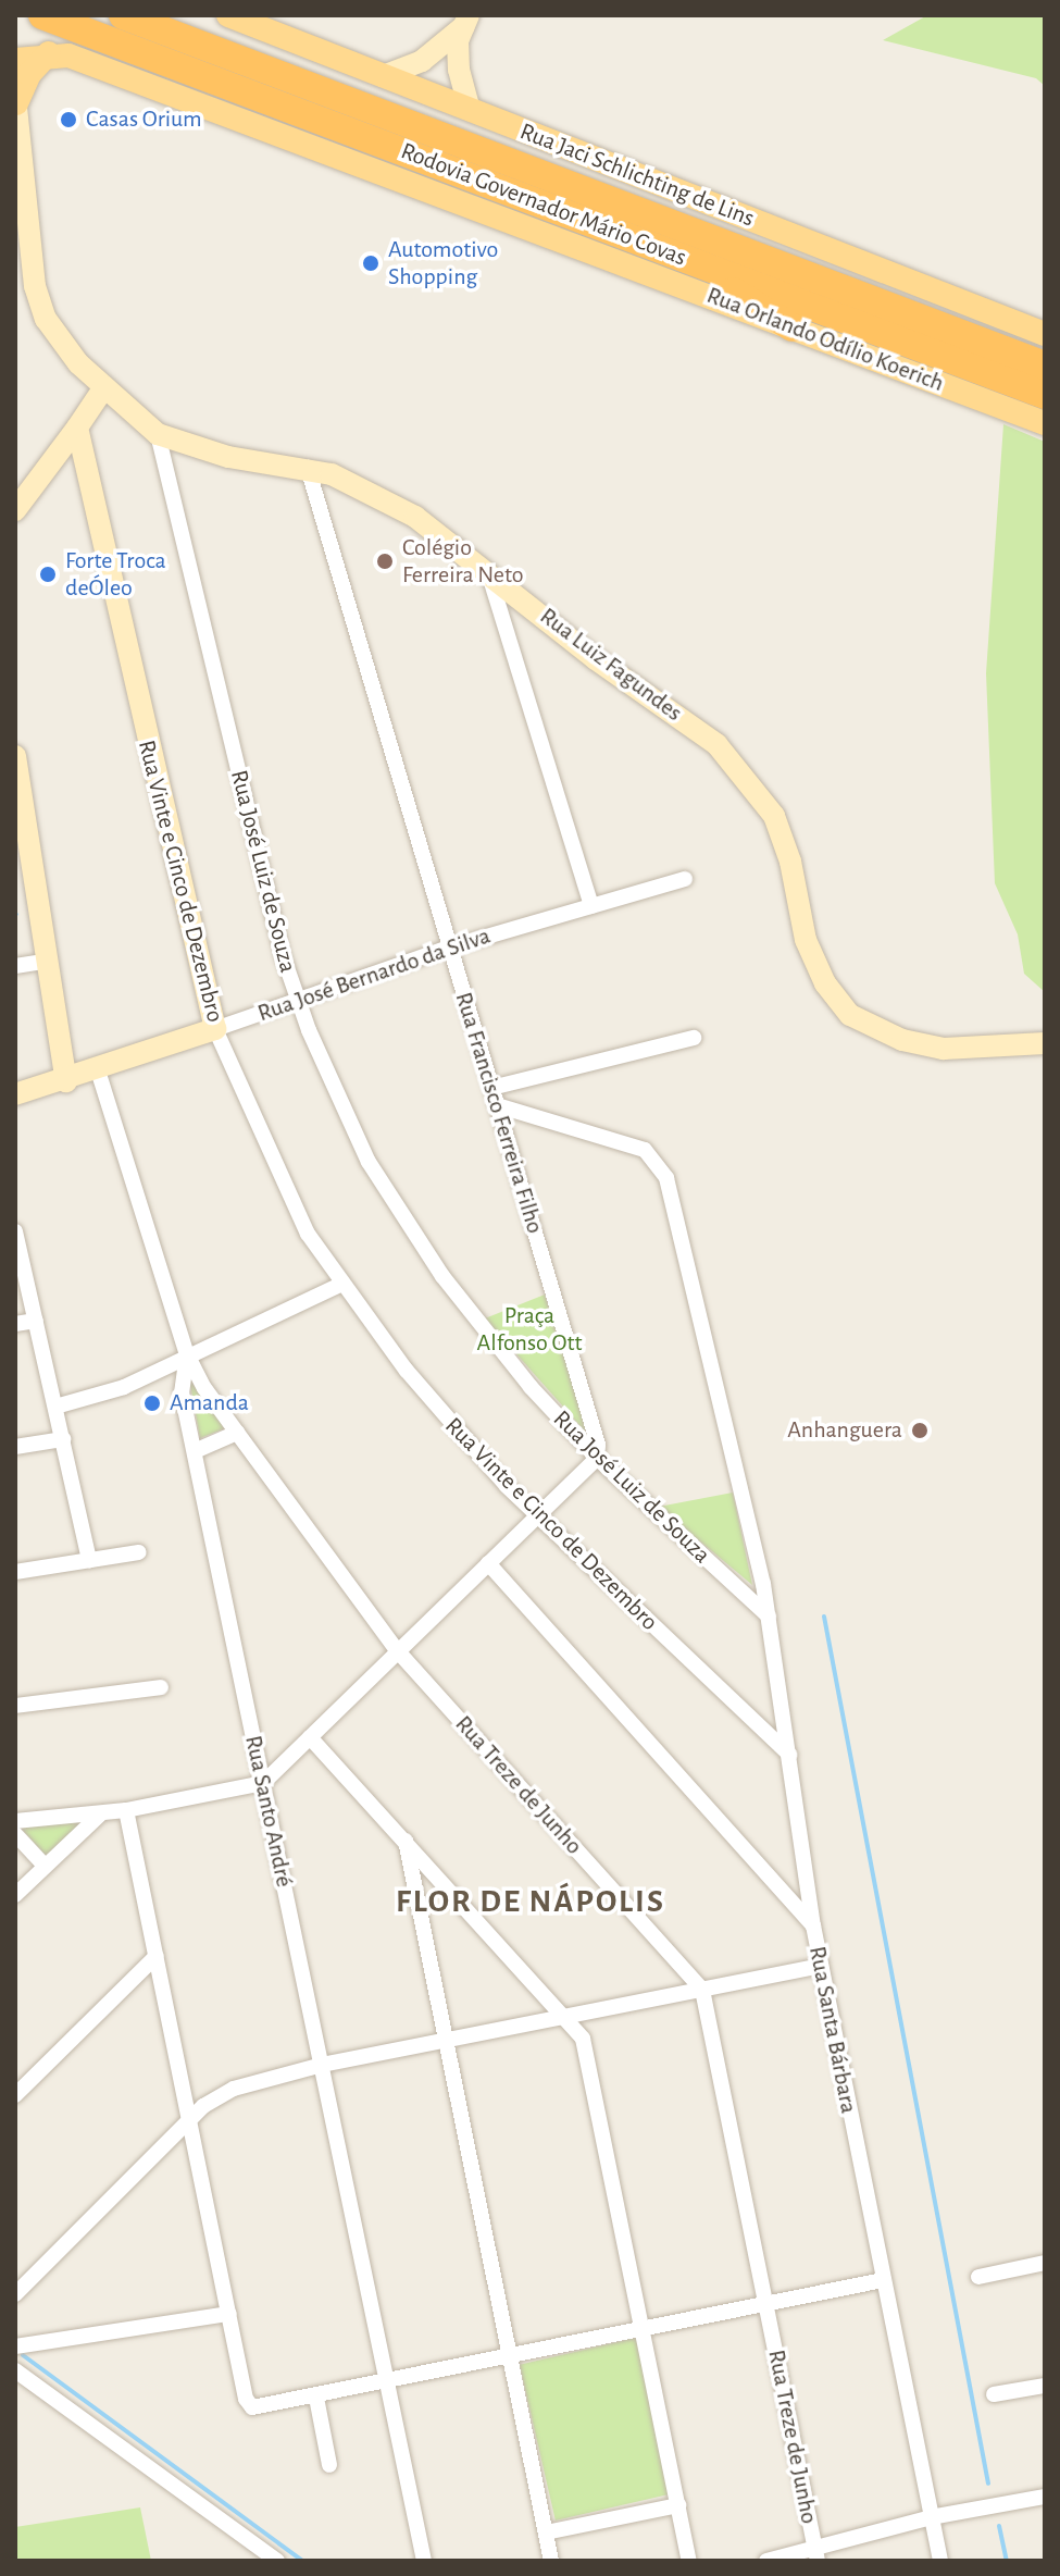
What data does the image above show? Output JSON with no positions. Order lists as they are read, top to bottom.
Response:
{
  "streets": {
    "highway": ["Rodovia Governador Mário Covas"],
    "main road": [
      "Rua Jaci Schlichting de Lins",
      "Rua Orlando Odílio Koerich",
      "Rua Luiz Fagundes",
      "Rua Vinte e Cinco de Dezembro",
      "Rua José Bernardo da Silva"
    ],
    "street": [
      "Rua José Luiz de Souza",
      "Rua Francisco Ferreira Filho",
      "Rua Treze de Junho",
      "Rua Santo André",
      "Rua Santa Bárbara"
    ]
  },
  "crossings": [
    ["Rua Luiz Fagundes", "Rua José Luiz de Souza"],
    ["Rua Luiz Fagundes", "Rua Francisco Ferreira Filho"],
    ["Rua José Luiz de Souza", "Rua José Bernardo da Silva"],
    ["Rua José Luiz de Souza", "Rua Francisco Ferreira Filho"],
    ["Rua Vinte e Cinco de Dezembro", "Rua José Bernardo da Silva"],
    ["Rua José Bernardo da Silva", "Rua Francisco Ferreira Filho"],
    ["Rua José Bernardo da Silva", "Rua Santo André"],
    ["Rua Treze de Junho", "Rua Santo André"]
  ],
  "districts": ["FLOR DE NÁPOLIS"],
  "parks": ["Praça Alfonso Ott"],
  "places": [
    "Casas Orium",
    "Automotivo Shopping",
    "Colégio Ferreira Neto",
    "Forte Troca deÓleo",
    "Amanda",
    "Anhanguera"
  ]
}
